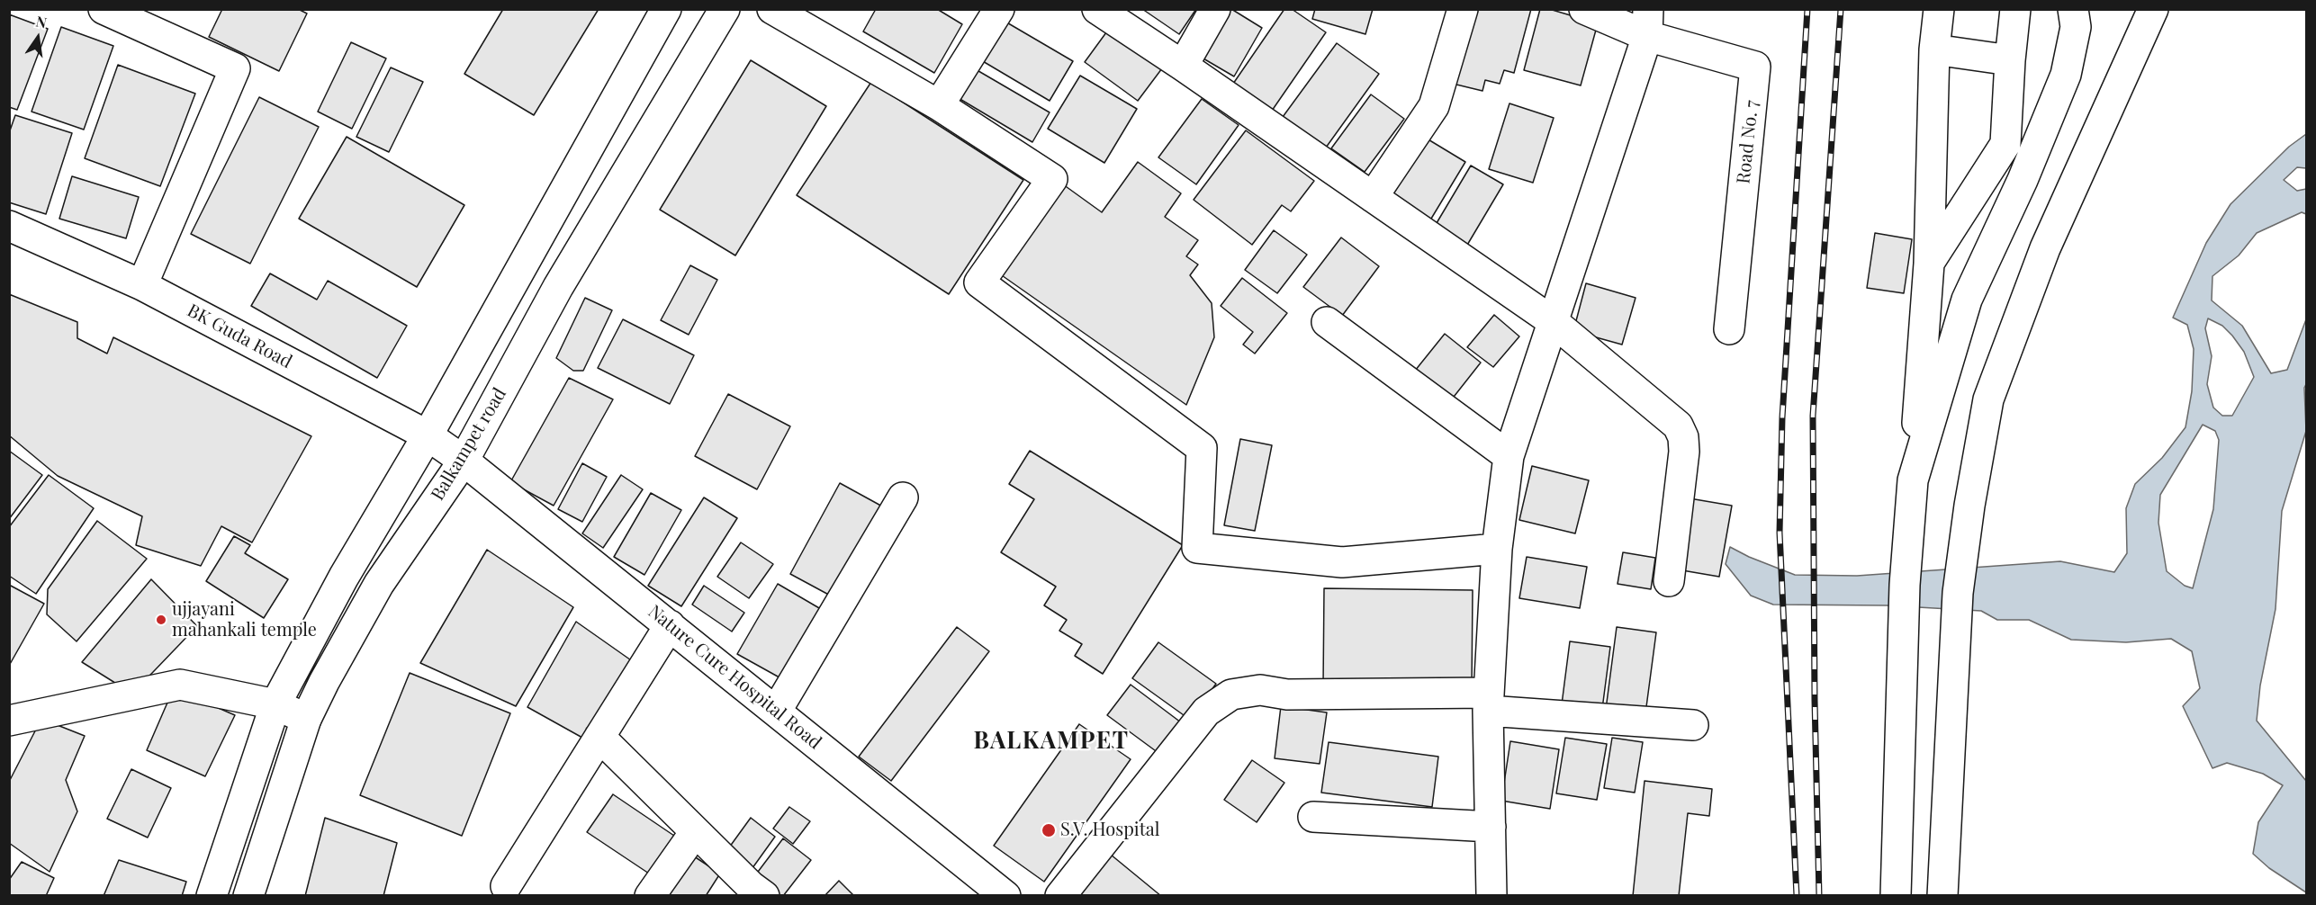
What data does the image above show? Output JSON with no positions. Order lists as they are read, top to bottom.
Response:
{
  "streets": {
    "street": [
      "Road No. 7",
      "BK Guda Road",
      "Balkampet road",
      "Nature Cure Hospital Road"
    ]
  },
  "crossings": [
    ["BK Guda Road", "Balkampet road"],
    ["BK Guda Road", "Nature Cure Hospital Road"],
    ["Balkampet road", "Nature Cure Hospital Road"]
  ],
  "districts": ["BALKAMPET"],
  "places": ["ujjayani mahankali temple", "S.V. Hospital"],
  "north": "top"
}
